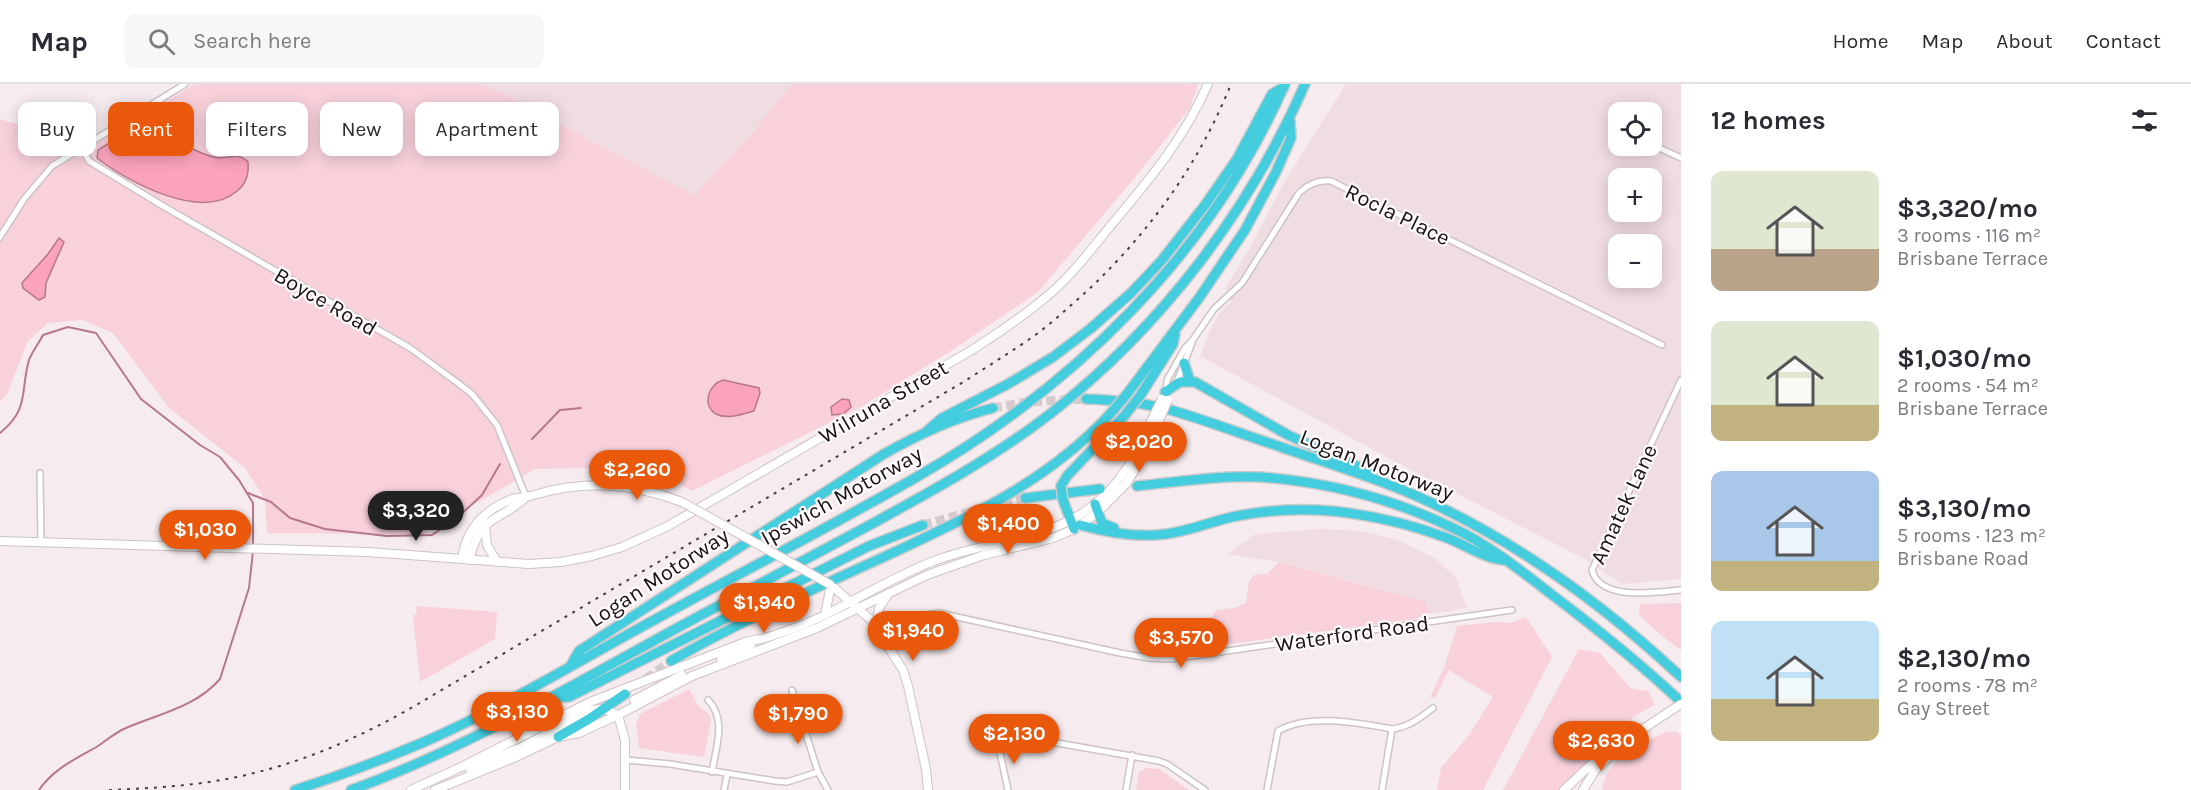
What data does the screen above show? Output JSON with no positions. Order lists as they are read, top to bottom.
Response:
{
  "streets": {
    "highway": ["Logan Motorway", "Ipswich Motorway"],
    "main road": ["Wilruna Street"],
    "street": [
      "Rocla Place",
      "Boyce Road",
      "Amatek Lane",
      "Waterford Road"
    ]
  },
  "crossings": [
    ["Logan Motorway", "Ipswich Motorway"]
  ],
  "page": {
    "header": "Map",
    "search": "Search here",
    "nav": [
      "Home",
      "Map",
      "About",
      "Contact"
    ],
    "heading": "12 homes",
    "map_buttons": ["+", "−"],
    "chip": [
      "Buy",
      "Rent",
      "Filters",
      "New",
      "Apartment"
    ],
    "list": [
      {
        "name": "$3,320/mo",
        "note": "3 rooms · 116 m² · Brisbane Terrace"
      },
      {
        "name": "$1,030/mo",
        "note": "2 rooms · 54 m² · Brisbane Terrace"
      },
      {
        "name": "$3,130/mo",
        "note": "5 rooms · 123 m² · Brisbane Road"
      },
      {
        "name": "$2,130/mo",
        "note": "2 rooms · 78 m² · Gay Street"
      }
    ],
    "price": [
      "$2,020",
      "$2,260",
      "$3,320",
      "$1,400",
      "$1,030",
      "$1,940",
      "$1,940",
      "$3,570",
      "$3,130",
      "$1,790",
      "$2,130",
      "$2,630"
    ]
  }
}
